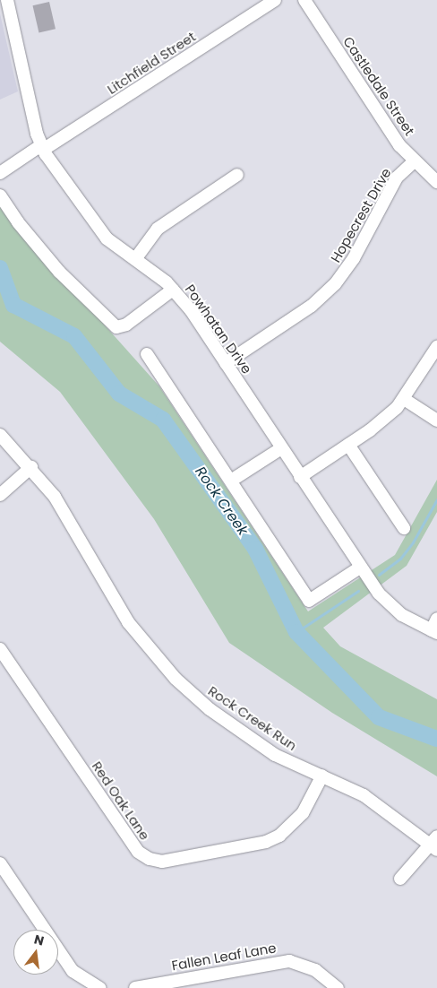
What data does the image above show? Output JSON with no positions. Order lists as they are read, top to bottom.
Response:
{
  "streets": {
    "street": [
      "Litchfield Street",
      "Castledale Street",
      "Hopecrest Drive",
      "Powhatan Drive",
      "Rock Creek Run",
      "Red Oak Lane",
      "Fallen Leaf Lane"
    ]
  },
  "crossings": [
    ["Litchfield Street", "Powhatan Drive"],
    ["Castledale Street", "Hopecrest Drive"],
    ["Hopecrest Drive", "Powhatan Drive"],
    ["Rock Creek Run", "Red Oak Lane"]
  ],
  "water": ["Rock Creek"],
  "north": "top"
}
